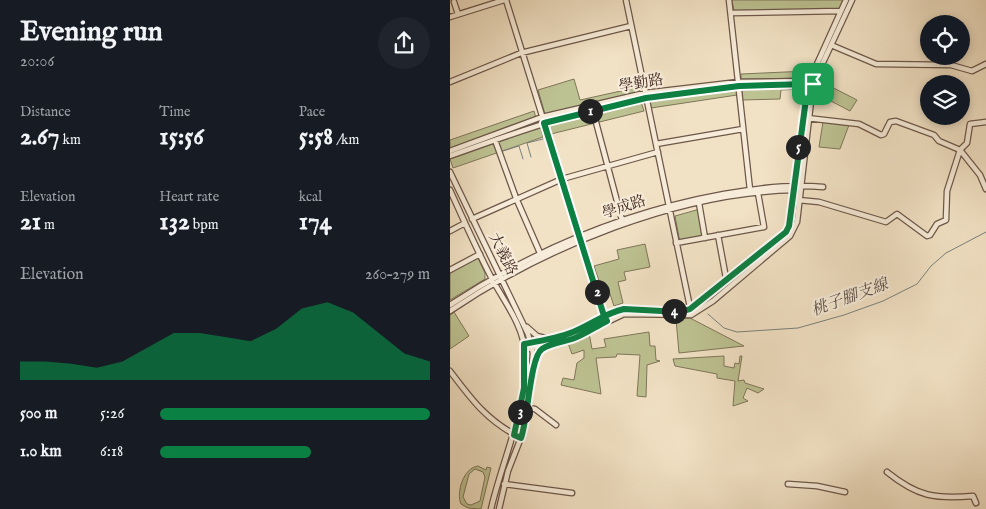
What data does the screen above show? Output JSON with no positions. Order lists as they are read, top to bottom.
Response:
{
  "streets": {
    "street": ["學勤路", "學成路", "大義路"]
  },
  "crossings": [
    ["學成路", "大義路"]
  ],
  "water": ["桃子腳支線"],
  "page": {
    "heading": ["Evening run", "20:06"],
    "stats": [
      ["Distance", "2.67 km"],
      ["Time", "15:56"],
      ["Pace", "5:58 /km"],
      ["Elevation", "21 m"],
      ["Heart rate", "132 bpm"],
      ["kcal", "174"]
    ],
    "pins": [
      "1",
      "5",
      "2",
      "4",
      "3"
    ],
    "chart": ["Elevation", "260–279 m"],
    "list": [
      {
        "name": "500 m",
        "note": "5:26"
      },
      {
        "name": "1.0 km",
        "note": "6:18"
      }
    ]
  }
}
